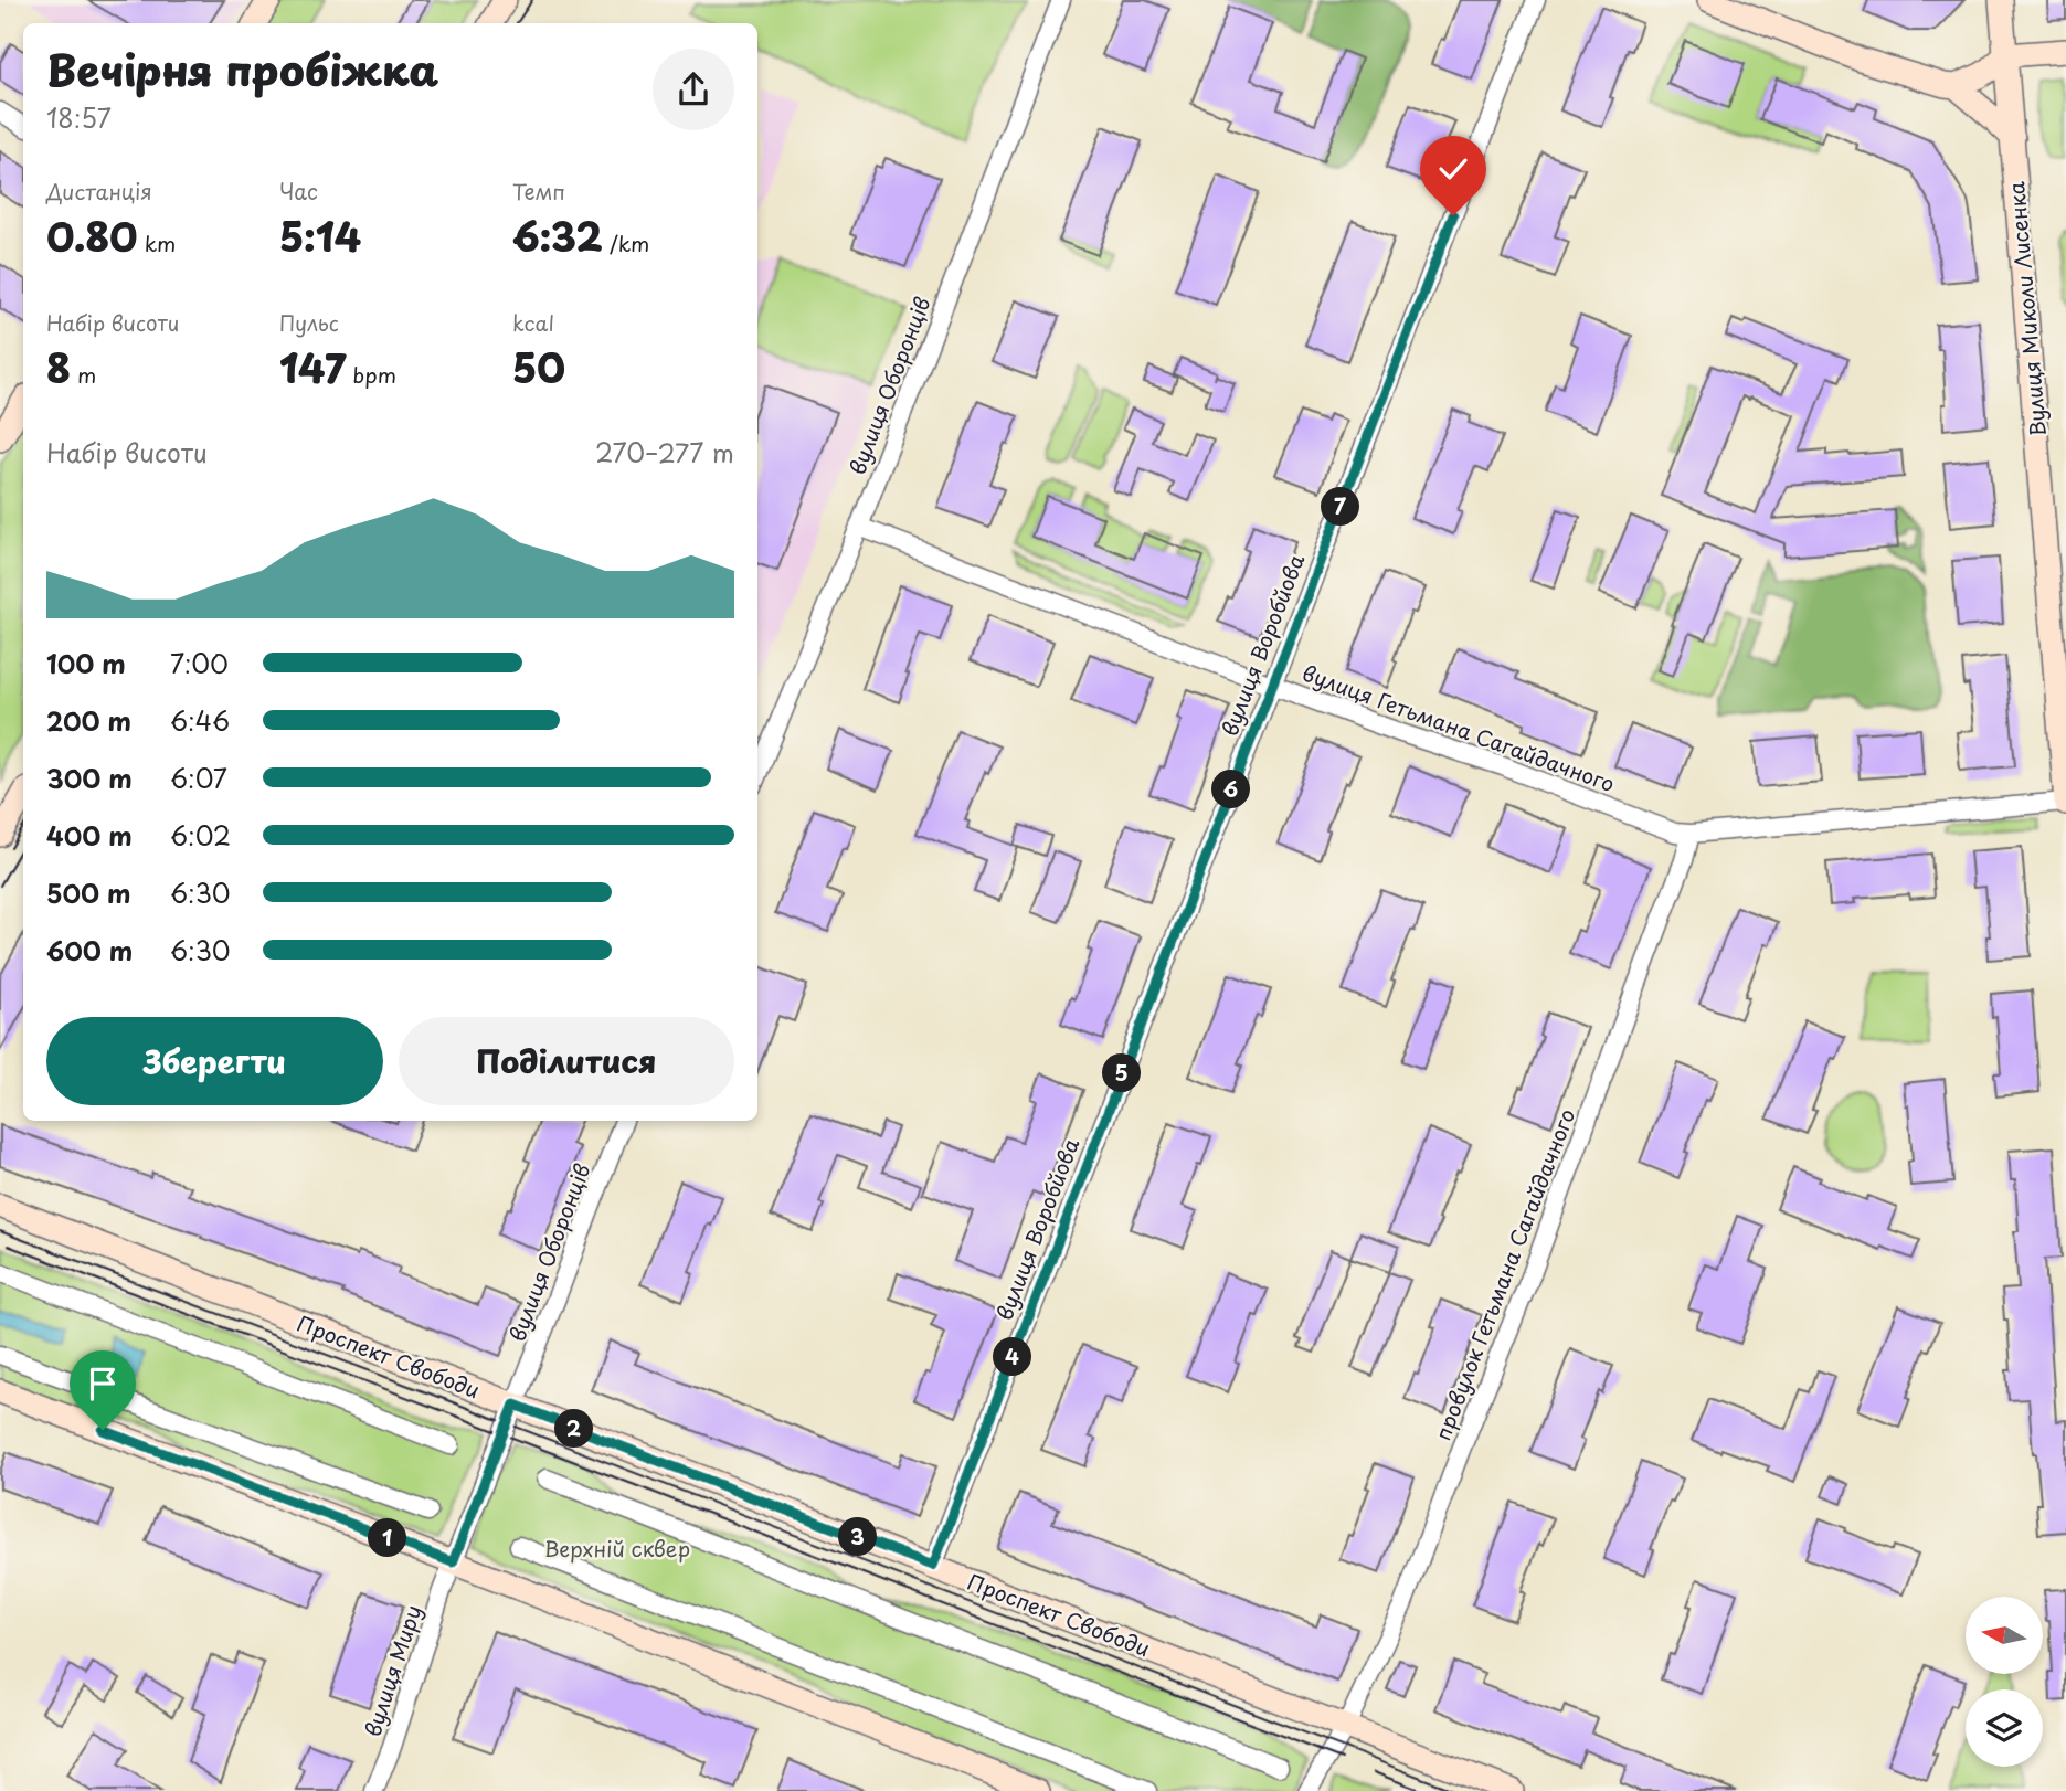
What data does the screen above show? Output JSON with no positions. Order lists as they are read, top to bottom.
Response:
{
  "streets": {
    "main road": ["Вулиця Миколи Лисенка", "Проспект Свободи"],
    "street": [
      "вулиця Оборонців",
      "вулиця Воробйова",
      "вулиця Гетьмана Сагайдачного",
      "провулок Гетьмана Сагайдачного",
      "вулиця Миру"
    ]
  },
  "crossings": [
    ["Вулиця Миколи Лисенка", "вулиця Гетьмана Сагайдачного"],
    ["вулиця Оборонців", "вулиця Гетьмана Сагайдачного"],
    ["вулиця Оборонців", "Проспект Свободи"],
    ["вулиця Оборонців", "вулиця Миру"],
    ["вулиця Воробйова", "вулиця Гетьмана Сагайдачного"],
    ["вулиця Воробйова", "Проспект Свободи"],
    ["вулиця Гетьмана Сагайдачного", "провулок Гетьмана Сагайдачного"],
    ["провулок Гетьмана Сагайдачного", "Проспект Свободи"]
  ],
  "parks": ["Верхній сквер"],
  "north": "left",
  "page": {
    "heading": ["Вечірня пробіжка", "18:57"],
    "stats": [
      ["Дистанція", "0.80 km"],
      ["Час", "5:14"],
      ["Темп", "6:32 /km"],
      ["Набір висоти", "8 m"],
      ["Пульс", "147 bpm"],
      ["kcal", "50"]
    ],
    "chart": ["Набір висоти", "270–277 m"],
    "pins": [
      "7",
      "6",
      "5",
      "4",
      "2",
      "3",
      "1"
    ],
    "list": [
      {
        "name": "100 m",
        "note": "7:00"
      },
      {
        "name": "200 m",
        "note": "6:46"
      },
      {
        "name": "300 m",
        "note": "6:07"
      },
      {
        "name": "400 m",
        "note": "6:02"
      },
      {
        "name": "500 m",
        "note": "6:30"
      },
      {
        "name": "600 m",
        "note": "6:30"
      }
    ],
    "buttons": ["Зберегти", "Поділитися"]
  }
}
